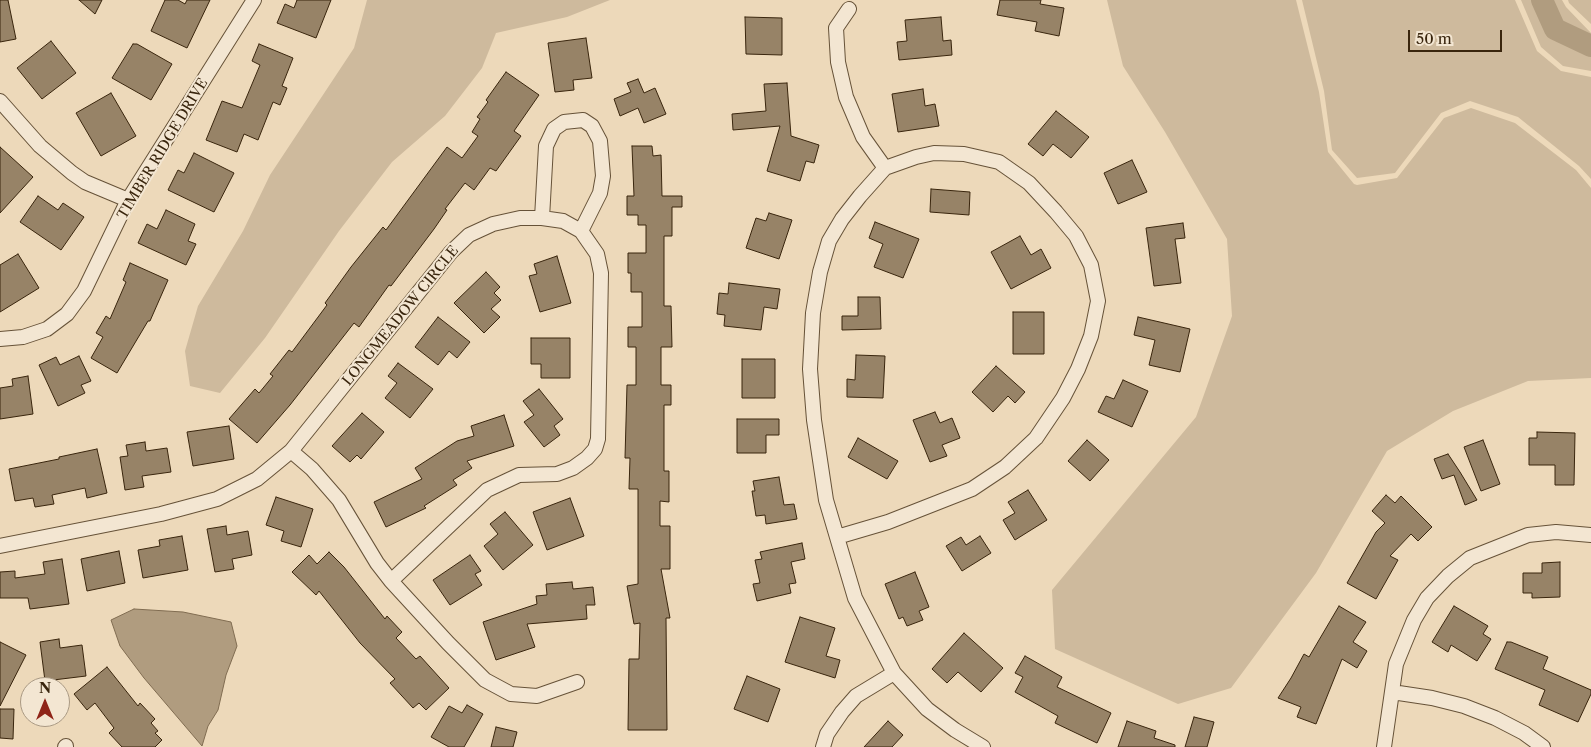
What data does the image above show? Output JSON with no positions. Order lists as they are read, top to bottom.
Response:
{
  "streets": {
    "street": ["TIMBER RIDGE DRIVE", "LONGMEADOW CIRCLE"]
  },
  "scale_bar": "50 m",
  "north": "top"
}
